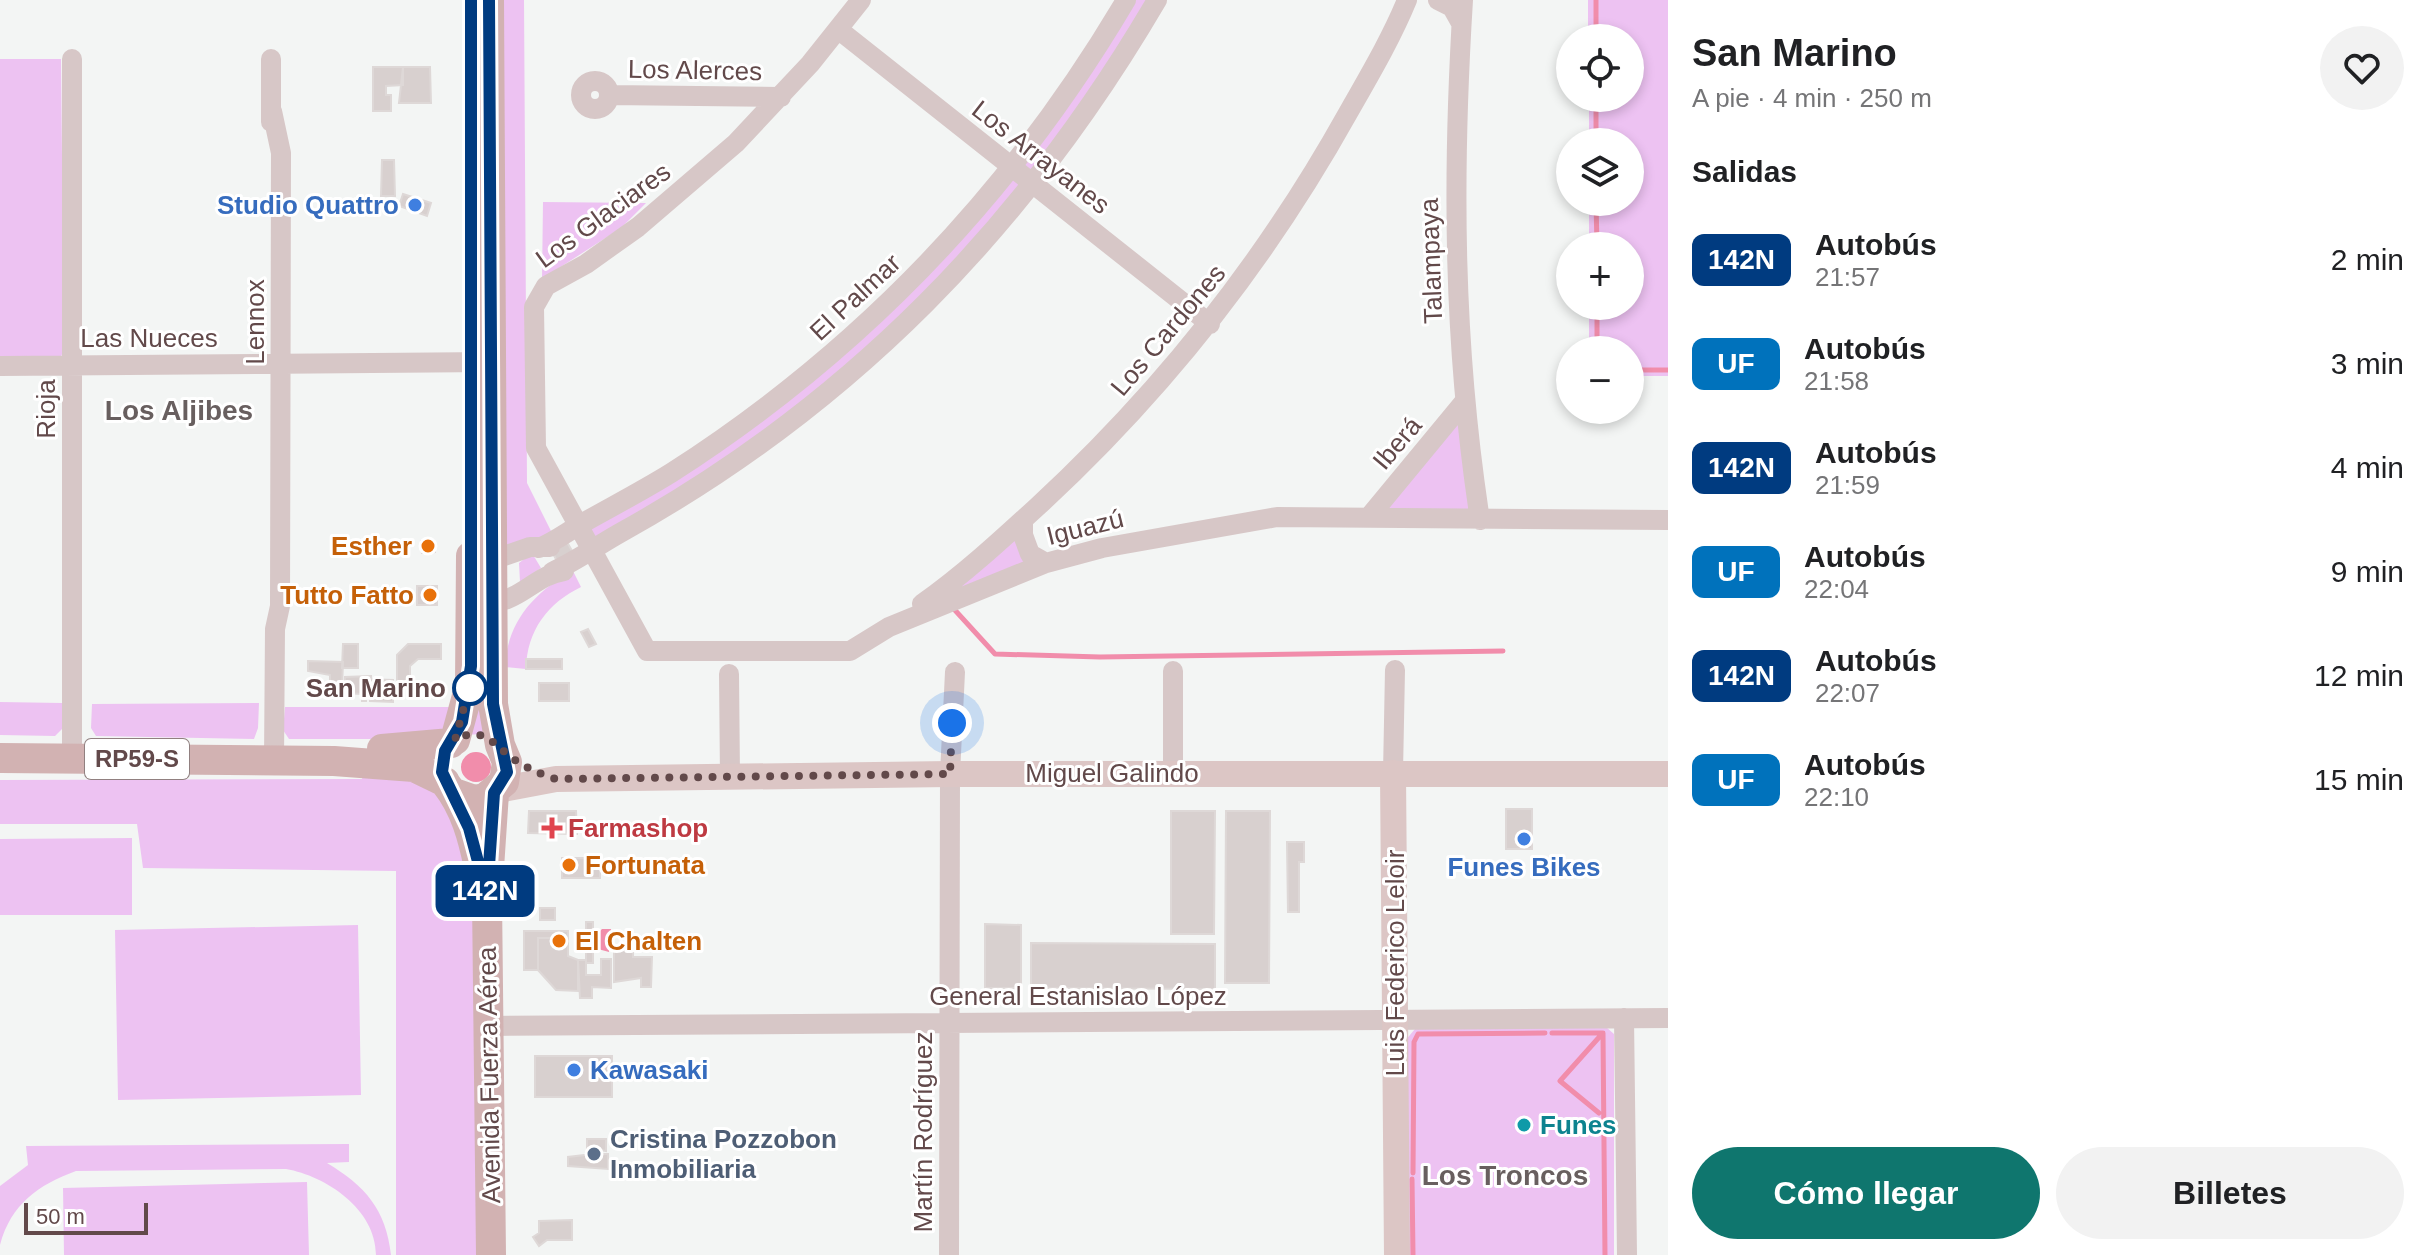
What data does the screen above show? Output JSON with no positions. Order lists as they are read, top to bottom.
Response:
{
  "streets": {
    "main road": [
      "RP59-S",
      "Miguel Galindo",
      "Luis Federico Leloir",
      "Avenida Fuerza Aérea"
    ],
    "street": [
      "Los Alerces",
      "Los Arrayanes",
      "Los Glaciares",
      "Talampaya",
      "El Palmar",
      "Lennox",
      "Los Cardones",
      "Las Nueces",
      "Rioja",
      "Iberá",
      "Iguazú",
      "General Estanislao López",
      "Martín Rodríguez"
    ]
  },
  "crossings": [
    ["Los Alerces", "Los Glaciares"],
    ["Los Arrayanes", "Los Glaciares"],
    ["Los Arrayanes", "El Palmar"],
    ["Los Arrayanes", "Los Cardones"],
    ["Los Glaciares", "El Palmar"],
    ["Los Glaciares", "Iguazú"],
    ["Talampaya", "Iberá"],
    ["Talampaya", "Iguazú"],
    ["El Palmar", "Iguazú"],
    ["El Palmar", "Avenida Fuerza Aérea"],
    ["Lennox", "Las Nueces"],
    ["Lennox", "RP59-S"],
    ["Los Cardones", "Iguazú"],
    ["Las Nueces", "Rioja"],
    ["Las Nueces", "Avenida Fuerza Aérea"],
    ["Rioja", "RP59-S"],
    ["Iberá", "Iguazú"],
    ["RP59-S", "Miguel Galindo"],
    ["RP59-S", "Avenida Fuerza Aérea"],
    ["Miguel Galindo", "Luis Federico Leloir"],
    ["Miguel Galindo", "Avenida Fuerza Aérea"],
    ["Miguel Galindo", "Martín Rodríguez"],
    ["Luis Federico Leloir", "General Estanislao López"],
    ["General Estanislao López", "Avenida Fuerza Aérea"],
    ["General Estanislao López", "Martín Rodríguez"]
  ],
  "districts": ["Los Aljibes", "Los Troncos"],
  "places": {
    "other": [
      "Studio Quattro",
      "Esther",
      "Tutto Fatto",
      "San Marino",
      "Funes Bikes",
      "Fortunata",
      "El Chalten",
      "Kawasaki",
      "Funes",
      "Cristina Pozzobon Inmobiliaria"
    ],
    "health": ["Farmashop"]
  },
  "lines": ["bus line 142N"],
  "scale_bar": "50 m",
  "page": {
    "on_map": "142N",
    "heading": [
      ["San Marino", "A pie · 4 min · 250 m"],
      "Salidas"
    ],
    "map_buttons": ["+", "−"],
    "list": [
      {
        "mark": "142N",
        "name": "Autobús",
        "note": "21:57",
        "value": "2 min"
      },
      {
        "mark": "UF",
        "name": "Autobús",
        "note": "21:58",
        "value": "3 min"
      },
      {
        "mark": "142N",
        "name": "Autobús",
        "note": "21:59",
        "value": "4 min"
      },
      {
        "mark": "UF",
        "name": "Autobús",
        "note": "22:04",
        "value": "9 min"
      },
      {
        "mark": "142N",
        "name": "Autobús",
        "note": "22:07",
        "value": "12 min"
      },
      {
        "mark": "UF",
        "name": "Autobús",
        "note": "22:10",
        "value": "15 min"
      }
    ],
    "buttons": ["Cómo llegar", "Billetes"],
    "scale": "50 m"
  }
}
